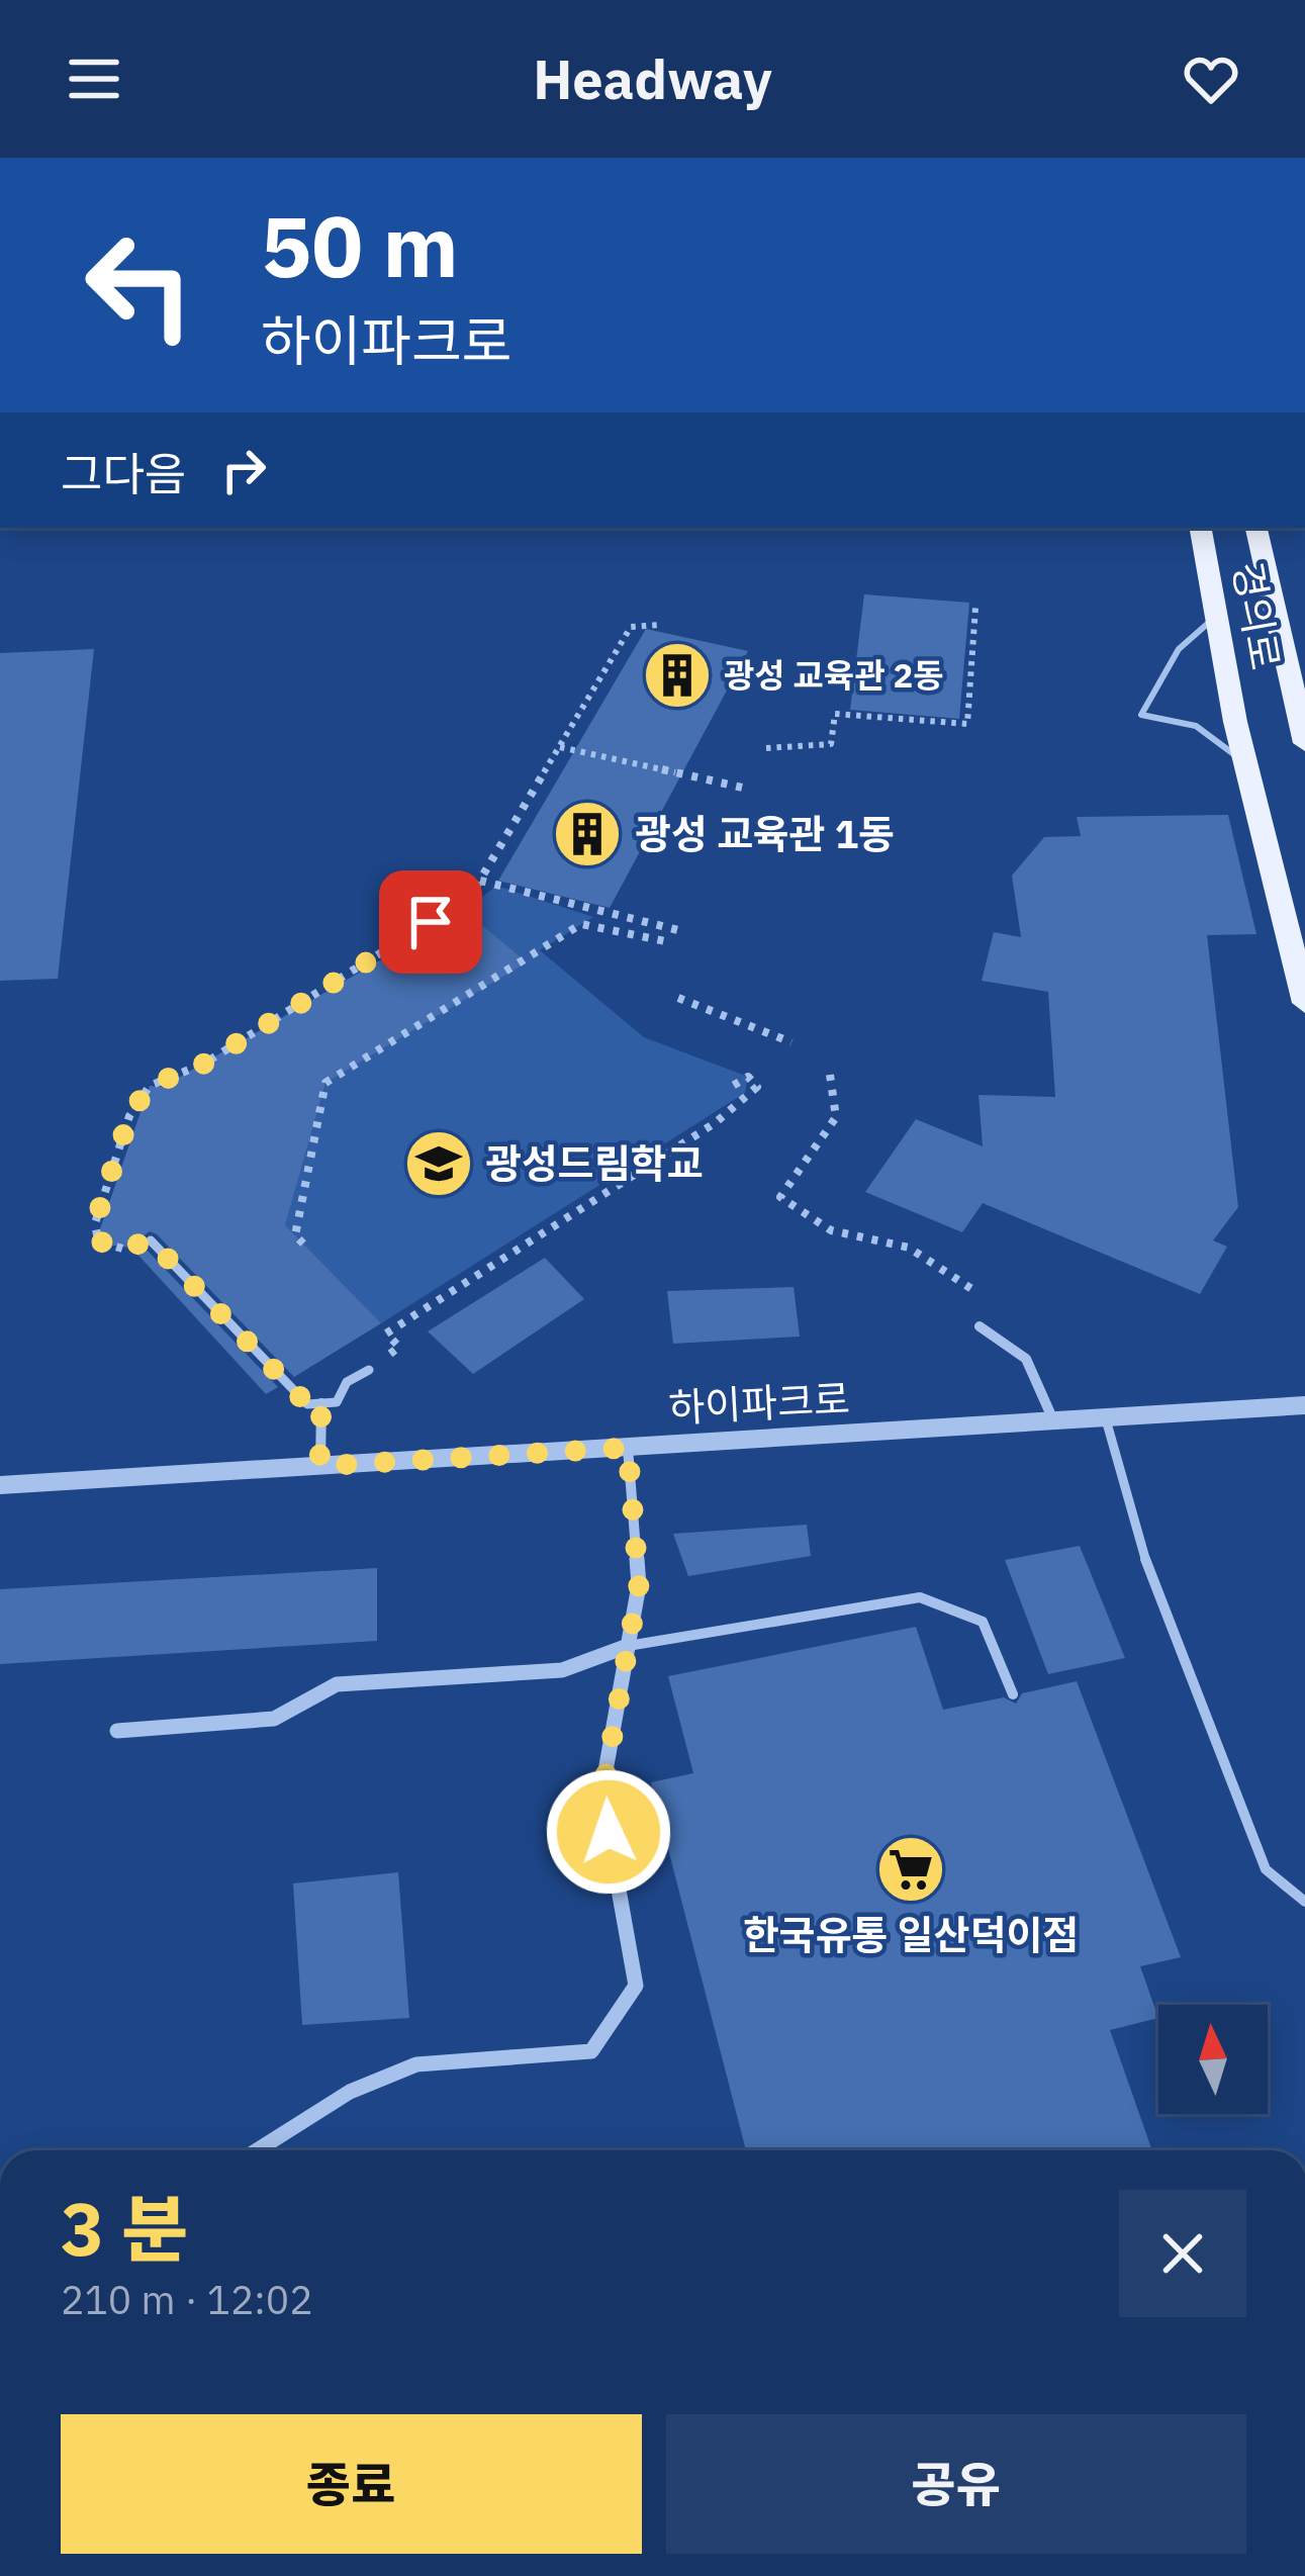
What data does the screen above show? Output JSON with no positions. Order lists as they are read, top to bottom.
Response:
{
  "streets": {
    "main road": ["경의로"],
    "street": ["하이파크로"]
  },
  "places": {
    "building": ["광성 교육관 2동", "광성 교육관 1동"],
    "school or university": ["광성드림학교"],
    "supermarket": ["한국유통 일산덕이점"]
  },
  "north": "top",
  "page": {
    "header": "Headway",
    "turn": ["50 m", "하이파크로"],
    "then": "그다음",
    "heading": ["3 분", "210 m · 12:02"],
    "buttons": ["종료", "공유"]
  }
}
